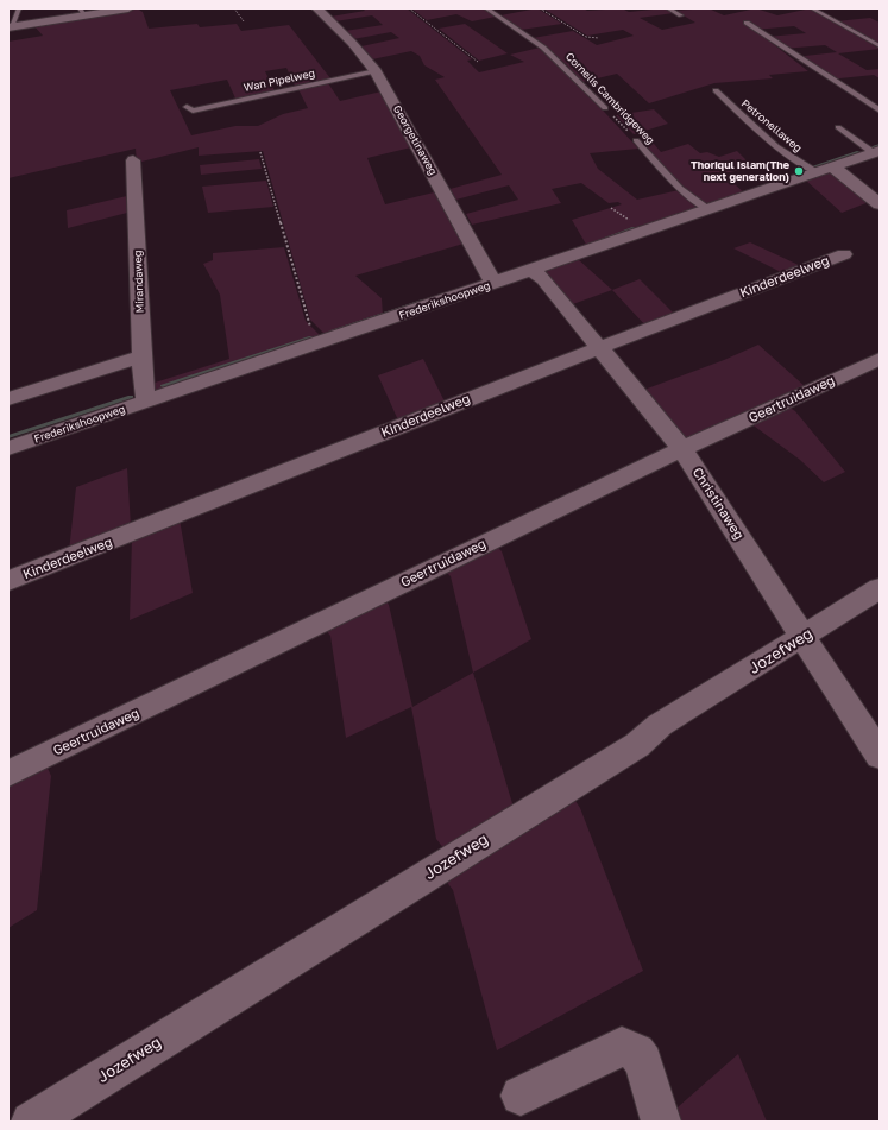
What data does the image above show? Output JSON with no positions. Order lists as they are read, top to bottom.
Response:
{
  "streets": {
    "street": [
      "Georgetinaweg",
      "Kinderdeelweg",
      "Mirandaweg",
      "Frederikshoopweg",
      "Geertruidaweg",
      "Christinaweg",
      "Jozefweg"
    ],
    "lane": ["Wan Pipelweg", "Cornelis Cambridgeweg", "Petronellaweg"]
  },
  "crossings": [
    ["Wan Pipelweg", "Georgetinaweg"],
    ["Cornelis Cambridgeweg", "Frederikshoopweg"],
    ["Petronellaweg", "Frederikshoopweg"],
    ["Georgetinaweg", "Frederikshoopweg"],
    ["Kinderdeelweg", "Christinaweg"],
    ["Mirandaweg", "Frederikshoopweg"],
    ["Frederikshoopweg", "Christinaweg"],
    ["Geertruidaweg", "Christinaweg"],
    ["Christinaweg", "Jozefweg"]
  ],
  "places": ["Thoriqul Islam(The next generation)"]
}
